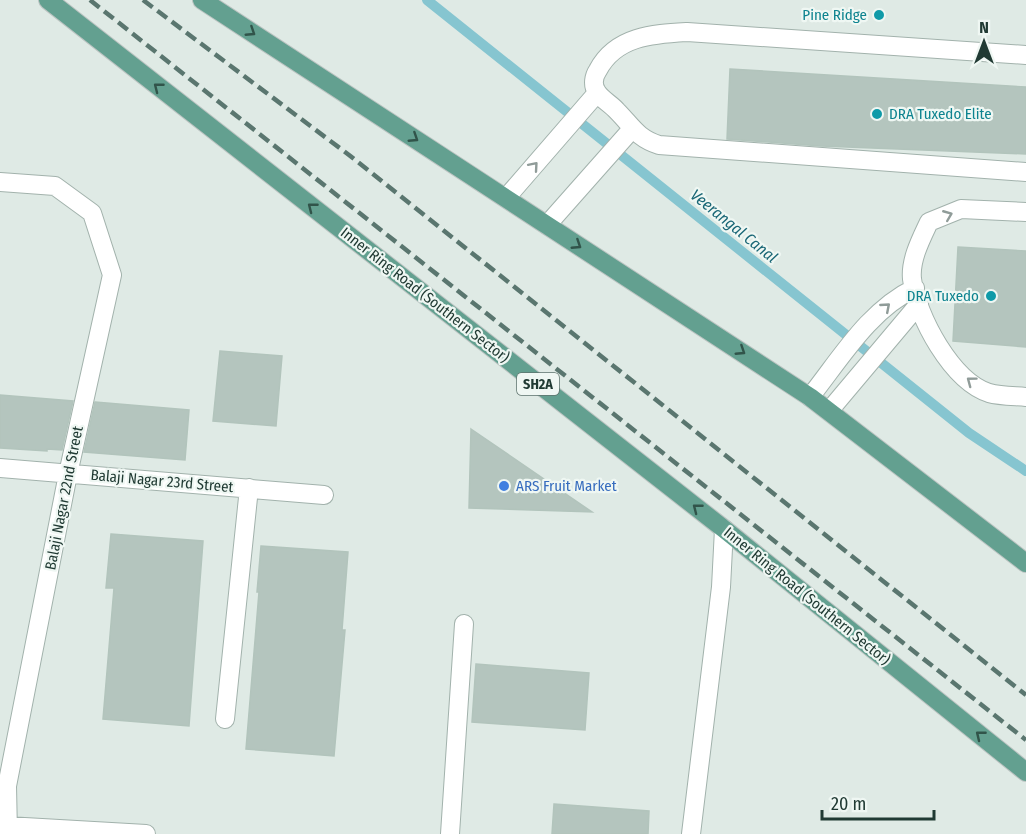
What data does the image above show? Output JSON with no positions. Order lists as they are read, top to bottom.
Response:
{
  "streets": {
    "main road": ["Inner Ring Road (Southern Sector)", "SH2A"],
    "street": ["Balaji Nagar 23rd Street", "Balaji Nagar 22nd Street"]
  },
  "crossings": [
    ["Balaji Nagar 23rd Street", "Balaji Nagar 22nd Street"]
  ],
  "water": ["Veerangal Canal"],
  "places": [
    "Pine Ridge",
    "DRA Tuxedo Elite",
    "DRA Tuxedo",
    "ARS Fruit Market"
  ],
  "scale_bar": "20 m",
  "north": "top"
}
